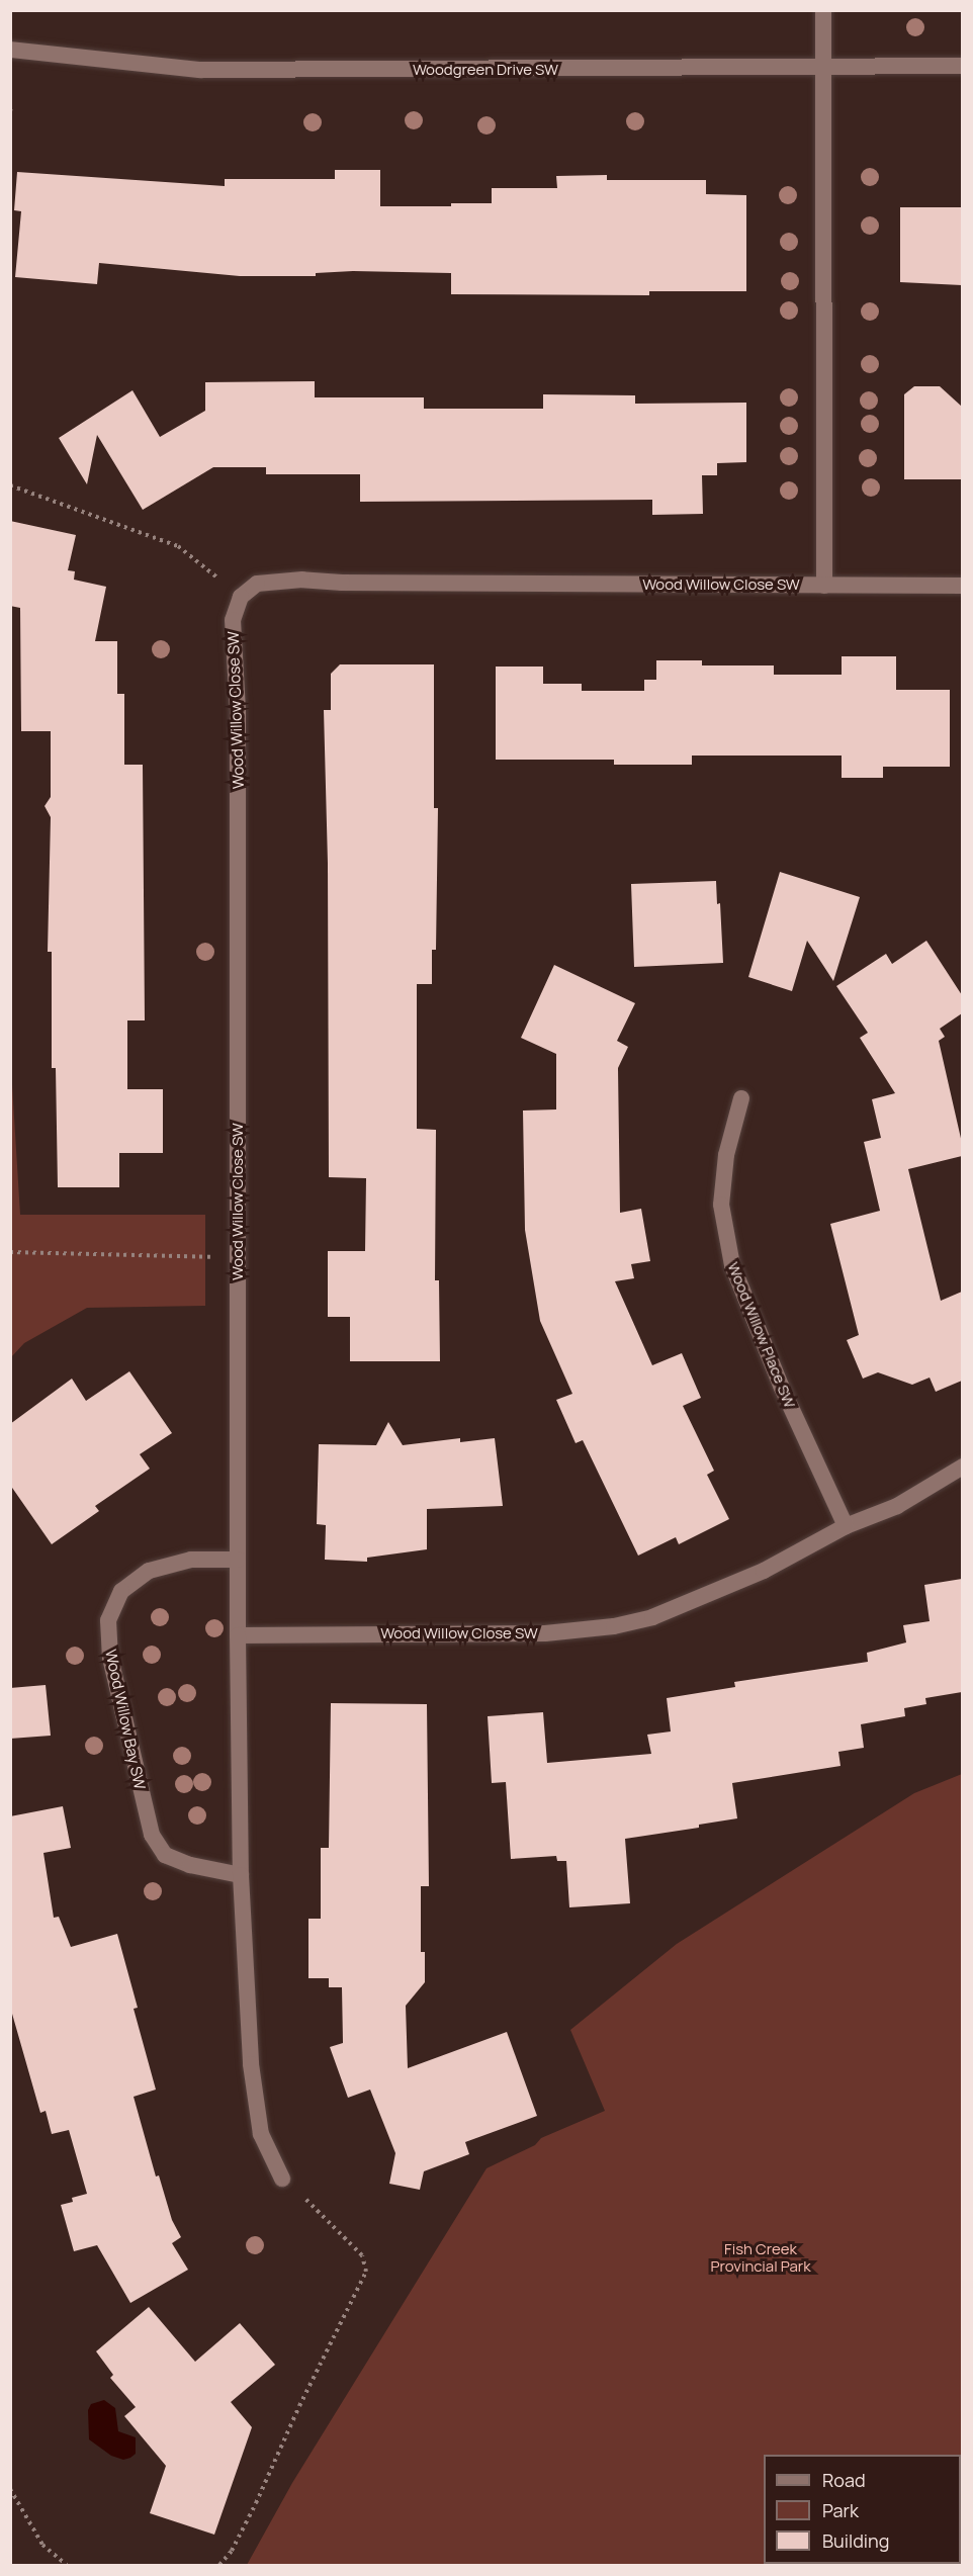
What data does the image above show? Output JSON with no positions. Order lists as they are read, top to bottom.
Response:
{
  "streets": {
    "street": [
      "Woodgreen Drive SW",
      "Wood Willow Close SW",
      "Wood Willow Place SW",
      "Wood Willow Bay SW"
    ]
  },
  "crossings": [
    ["Wood Willow Close SW", "Wood Willow Place SW"],
    ["Wood Willow Close SW", "Wood Willow Bay SW"]
  ],
  "parks": ["Fish Creek Provincial Park"],
  "legend": ["Road", "Park", "Building"]
}
